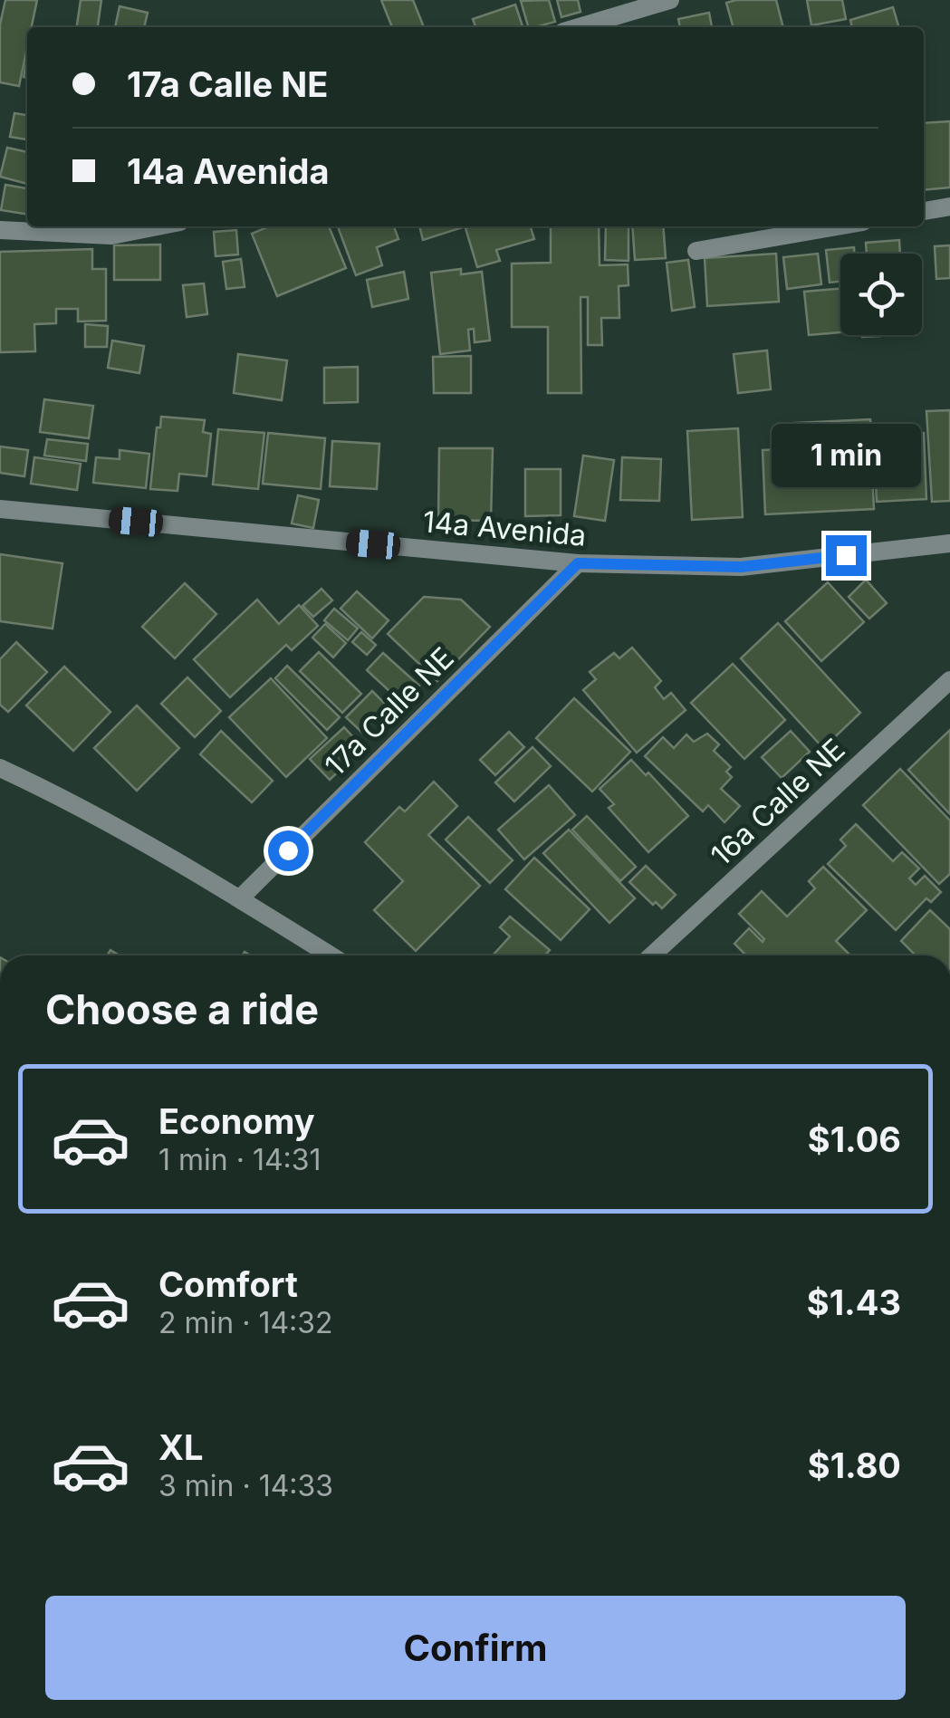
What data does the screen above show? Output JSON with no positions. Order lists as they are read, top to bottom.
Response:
{
  "streets": {
    "street": ["14a Avenida", "17a Calle NE", "16a Calle NE"]
  },
  "crossings": [
    ["14a Avenida", "17a Calle NE"]
  ],
  "page": {
    "banner": ["17a Calle NE", "14a Avenida"],
    "bubble": "1 min",
    "heading": "Choose a ride",
    "list": [
      {
        "name": "Economy",
        "note": "1 min · 14:31",
        "value": "$1.06"
      },
      {
        "name": "Comfort",
        "note": "2 min · 14:32",
        "value": "$1.43"
      },
      {
        "name": "XL",
        "note": "3 min · 14:33",
        "value": "$1.80"
      }
    ],
    "buttons": "Confirm"
  }
}
